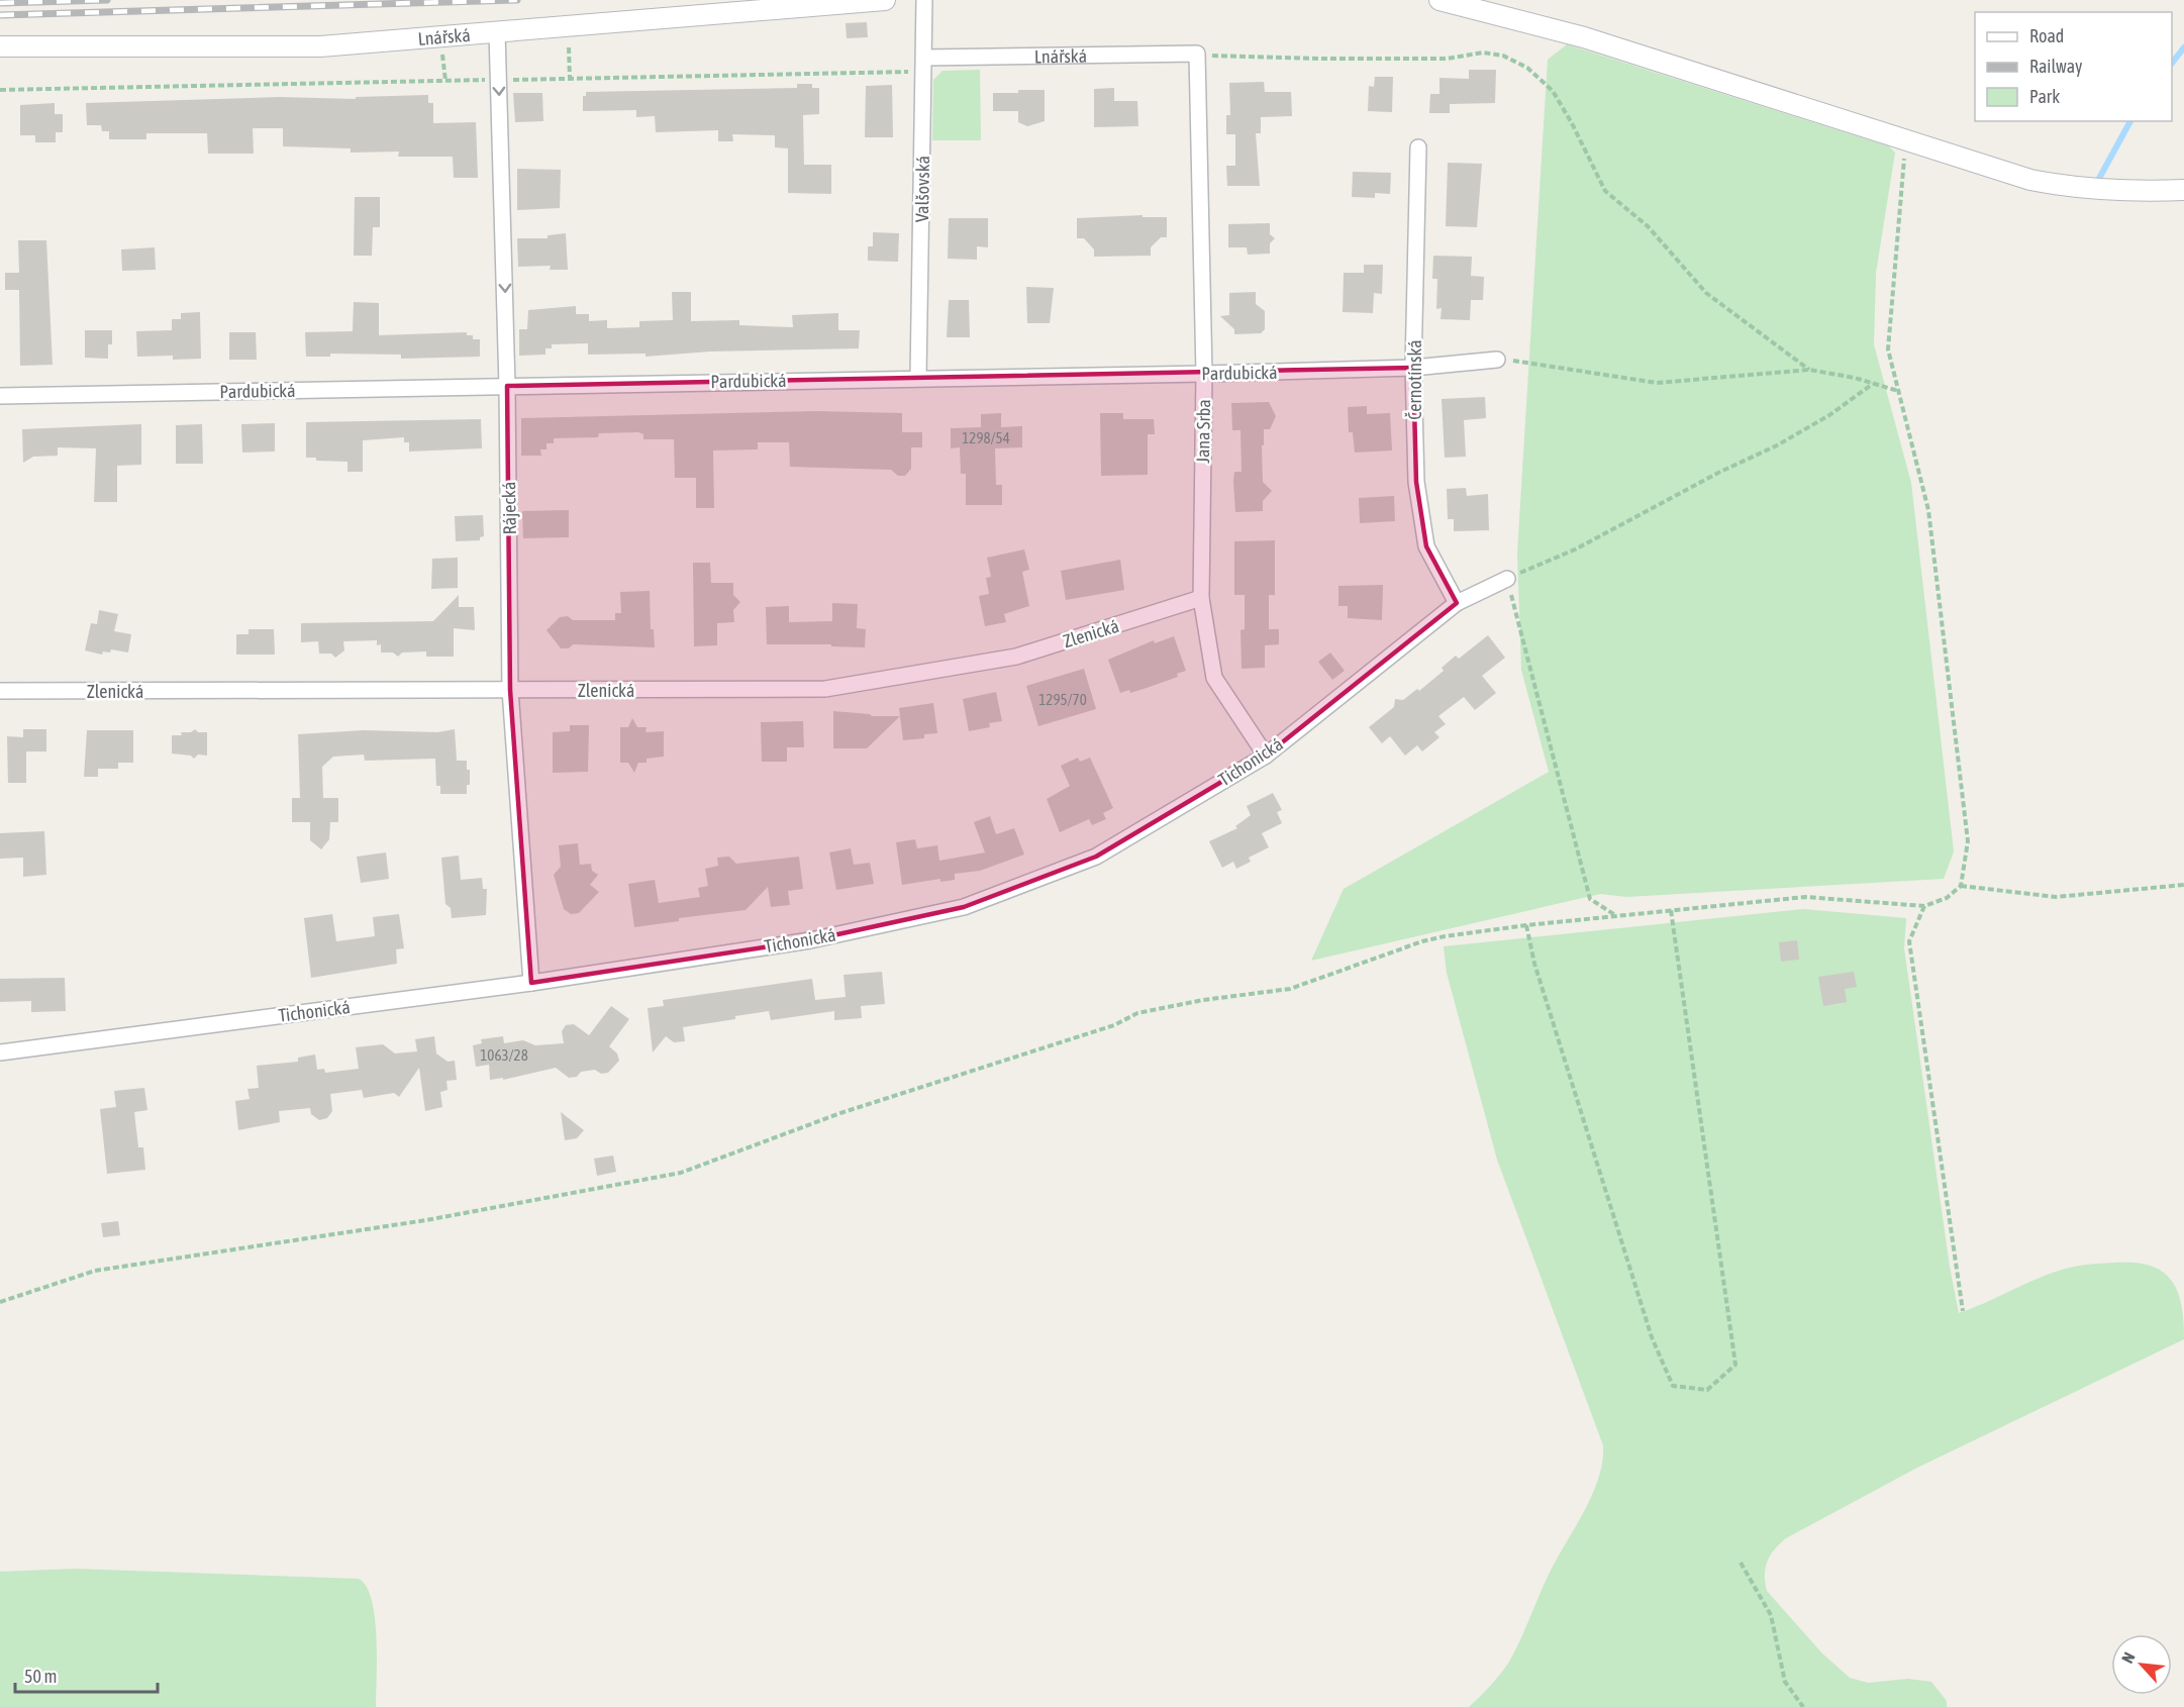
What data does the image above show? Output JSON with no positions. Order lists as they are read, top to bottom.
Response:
{
  "streets": {
    "street": [
      "Lnářská",
      "Valšovská",
      "Pardubická",
      "Černotínská",
      "Jana Srba",
      "Rájecká",
      "Zlenická",
      "Tichonická"
    ]
  },
  "crossings": [
    ["Lnářská", "Valšovská"],
    ["Lnářská", "Jana Srba"],
    ["Lnářská", "Rájecká"],
    ["Valšovská", "Pardubická"],
    ["Pardubická", "Černotínská"],
    ["Pardubická", "Jana Srba"],
    ["Pardubická", "Rájecká"],
    ["Černotínská", "Tichonická"],
    ["Jana Srba", "Zlenická"],
    ["Jana Srba", "Tichonická"],
    ["Rájecká", "Zlenická"],
    ["Rájecká", "Tichonická"]
  ],
  "house_numbers": ["1298/54", "1295/70", "1063/28"],
  "legend": ["Road", "Railway", "Park"],
  "scale_bar": "50 m",
  "north": "top left"
}
